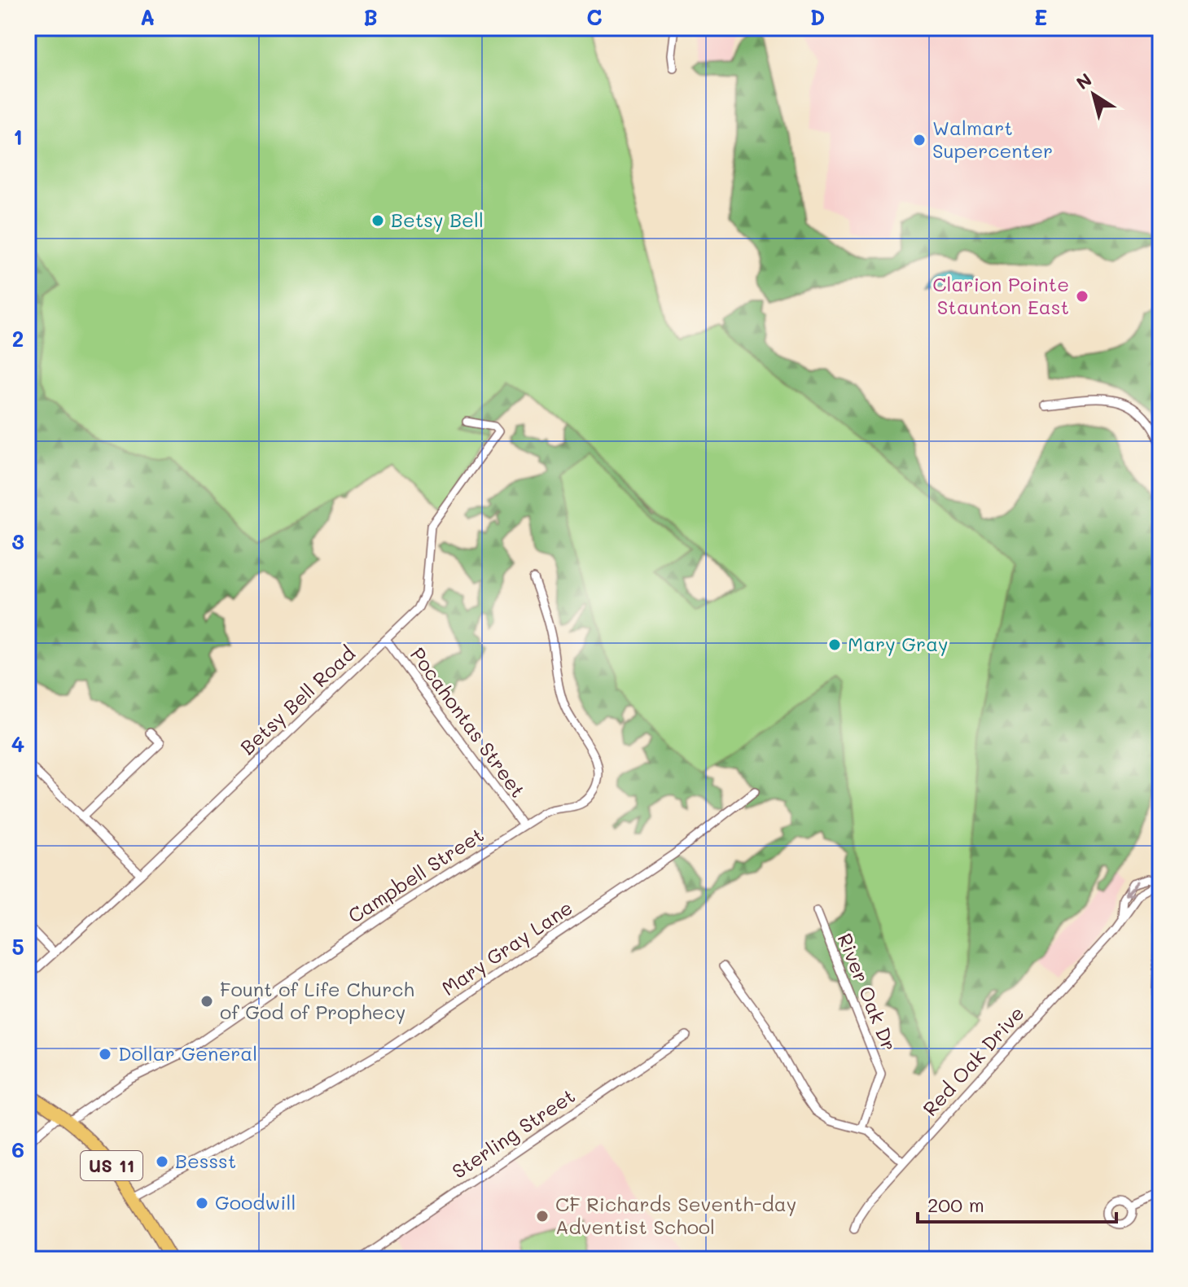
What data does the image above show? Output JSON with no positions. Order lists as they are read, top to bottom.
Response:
{
  "streets": {
    "main road": ["US 11"],
    "street": [
      "Betsy Bell Road",
      "Pocahontas Street",
      "Campbell Street",
      "Mary Gray Lane",
      "River Oak Dr",
      "Red Oak Drive",
      "Sterling Street"
    ]
  },
  "crossings": [
    ["Betsy Bell Road", "Pocahontas Street"],
    ["Pocahontas Street", "Campbell Street"],
    ["Campbell Street", "US 11"],
    ["Mary Gray Lane", "US 11"]
  ],
  "places": [
    "Walmart Supercenter",
    "Betsy Bell",
    "Clarion Pointe Staunton East",
    "Mary Gray",
    "Fount of Life Church of God of Prophecy",
    "Dollar General",
    "Bessst",
    "Goodwill",
    "CF Richards Seventh-day Adventist School"
  ],
  "scale_bar": "200 m",
  "north": "top left",
  "grid": {
    "columns": [
      "A",
      "B",
      "C",
      "D",
      "E"
    ],
    "rows": [
      "1",
      "2",
      "3",
      "4",
      "5",
      "6"
    ]
  }
}
